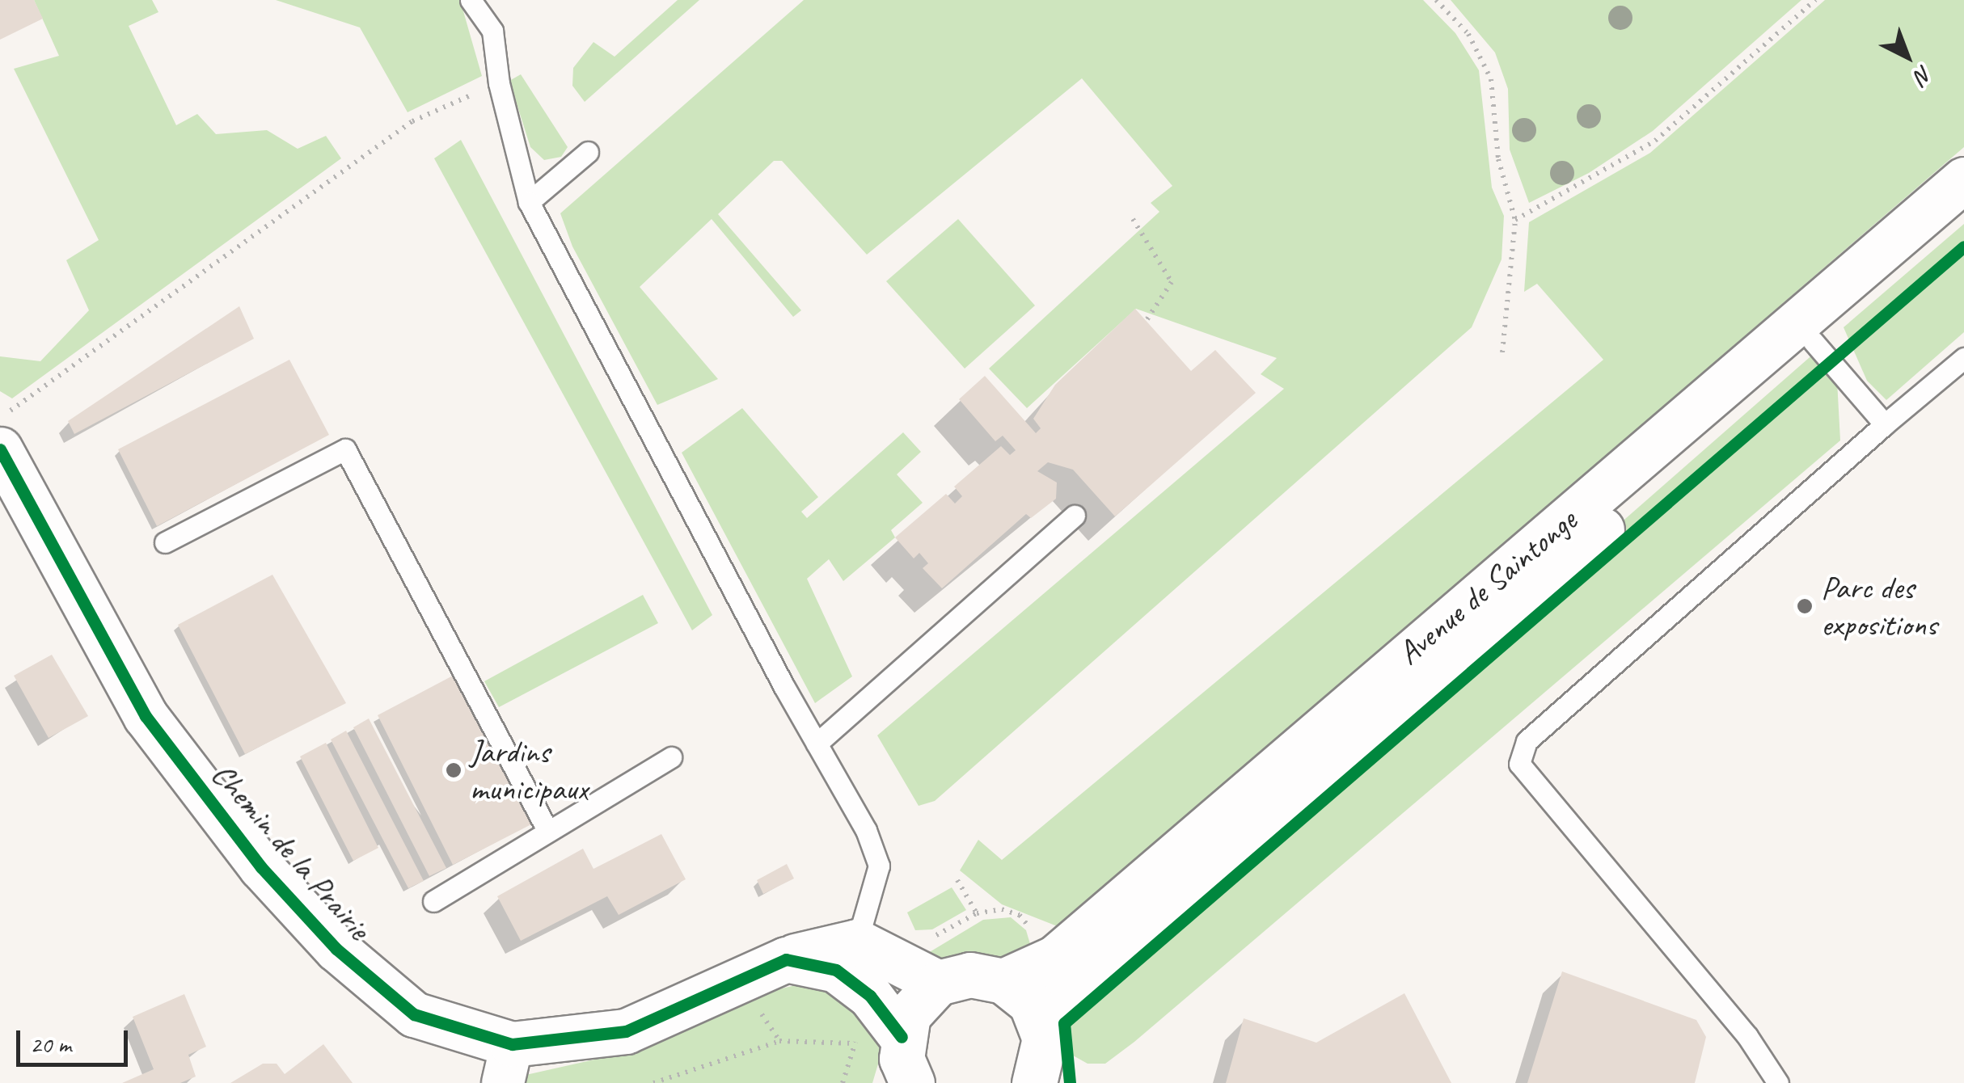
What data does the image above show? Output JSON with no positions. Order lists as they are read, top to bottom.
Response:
{
  "streets": {
    "main road": ["Avenue de Saintonge", "Chemin de la Prairie"]
  },
  "places": ["Parc des expositions", "Jardins municipaux"],
  "scale_bar": "20 m",
  "north": "bottom right"
}
